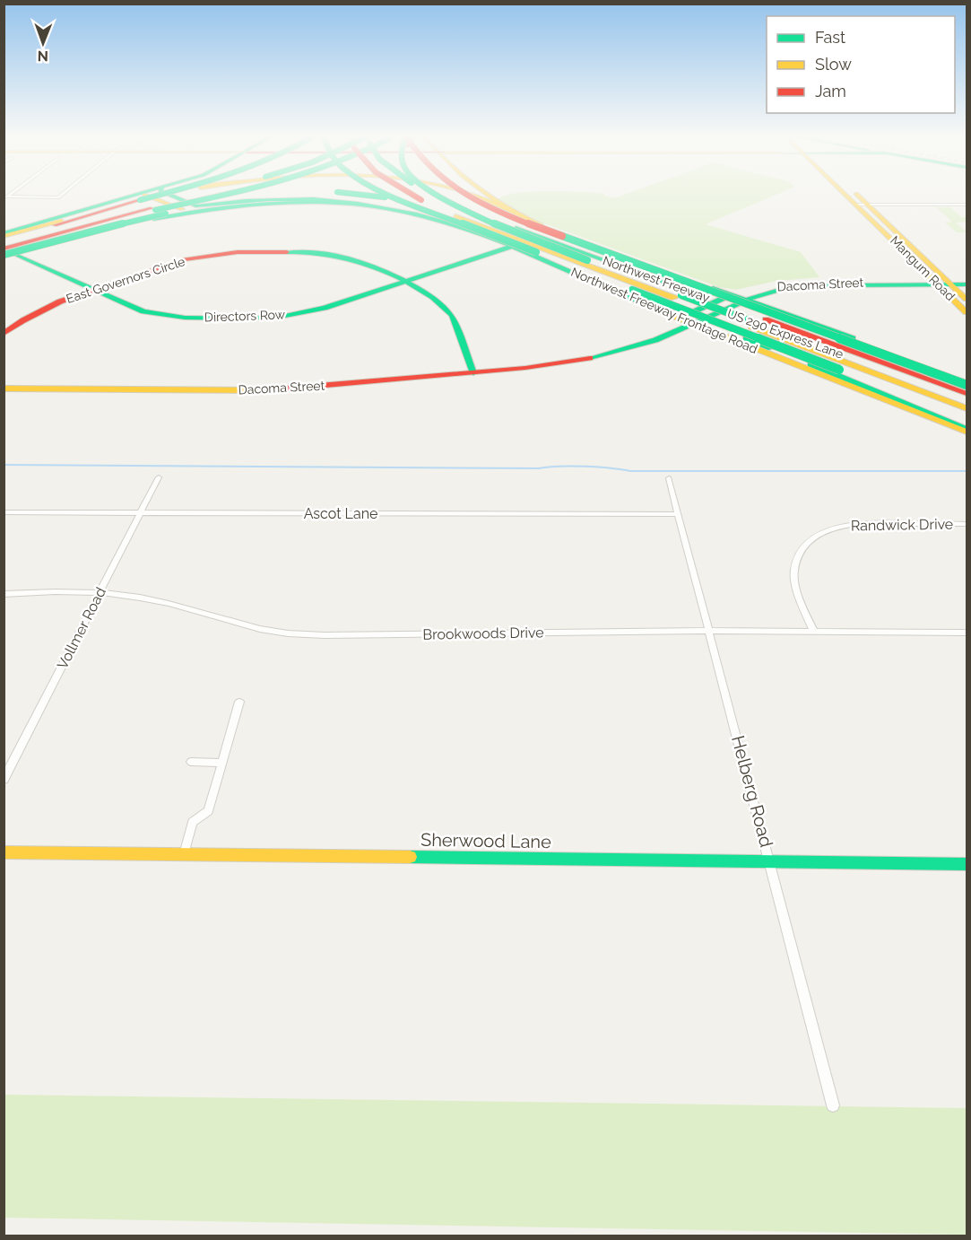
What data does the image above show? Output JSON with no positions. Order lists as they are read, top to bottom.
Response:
{
  "streets": {
    "main road": [
      "Mangum Road",
      "Northwest Freeway",
      "East Governors Circle",
      "Dacoma Street",
      "Northwest Freeway Frontage Road",
      "Directors Row",
      "US 290 Express Lane",
      "Sherwood Lane"
    ],
    "street": [
      "Ascot Lane",
      "Randwick Drive",
      "Vollmer Road",
      "Brookwoods Drive",
      "Helberg Road"
    ]
  },
  "crossings": [
    ["Mangum Road", "Dacoma Street"],
    ["Northwest Freeway", "Northwest Freeway Frontage Road"],
    ["Northwest Freeway", "US 290 Express Lane"],
    ["East Governors Circle", "Dacoma Street"],
    ["East Governors Circle", "Directors Row"],
    ["Dacoma Street", "Northwest Freeway Frontage Road"],
    ["Northwest Freeway Frontage Road", "Directors Row"],
    ["Ascot Lane", "Vollmer Road"],
    ["Ascot Lane", "Helberg Road"],
    ["Randwick Drive", "Brookwoods Drive"],
    ["Vollmer Road", "Brookwoods Drive"],
    ["Brookwoods Drive", "Helberg Road"],
    ["Helberg Road", "Sherwood Lane"]
  ],
  "legend": ["Fast", "Slow", "Jam"],
  "north": "bottom"
}
